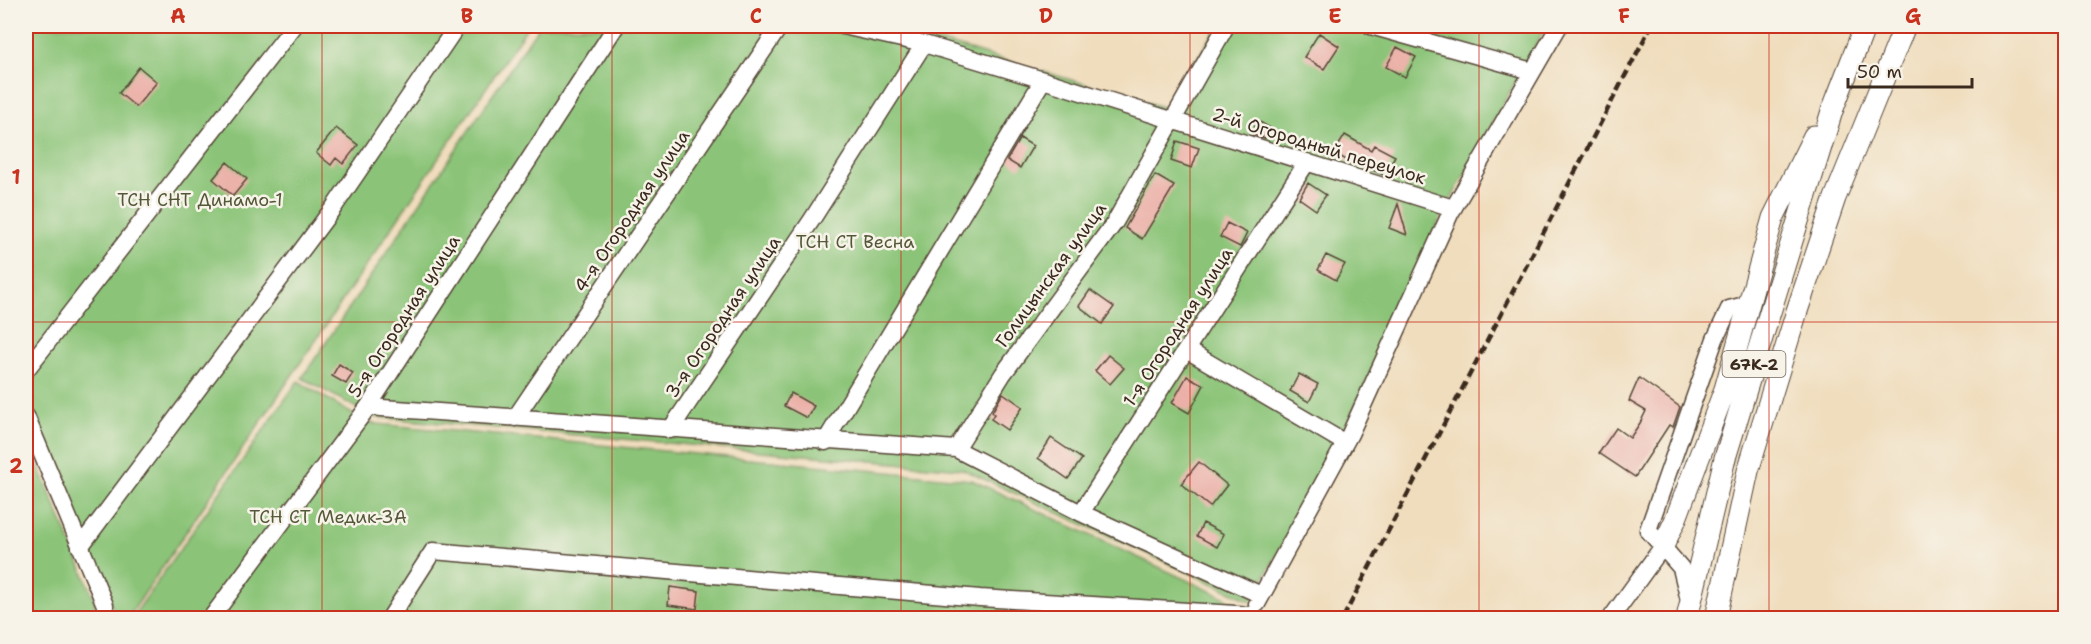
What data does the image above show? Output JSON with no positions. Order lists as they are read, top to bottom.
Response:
{
  "streets": {
    "main road": ["67К-2"],
    "street": [
      "2-й Огородный переулок",
      "4-я Огородная улица",
      "Голицынская улица",
      "5-я Огородная улица",
      "3-я Огородная улица",
      "1-я Огородная улица"
    ]
  },
  "crossings": [
    ["2-й Огородный переулок", "Голицынская улица"],
    ["2-й Огородный переулок", "3-я Огородная улица"],
    ["2-й Огородный переулок", "1-я Огородная улица"]
  ],
  "parks": ["ТСН СНТ Динамо-1", "ТСН СТ Весна", "ТСН СТ Медик-3А"],
  "scale_bar": "50 m",
  "grid": {
    "columns": [
      "A",
      "B",
      "C",
      "D",
      "E",
      "F",
      "G"
    ],
    "rows": ["1", "2"]
  }
}
